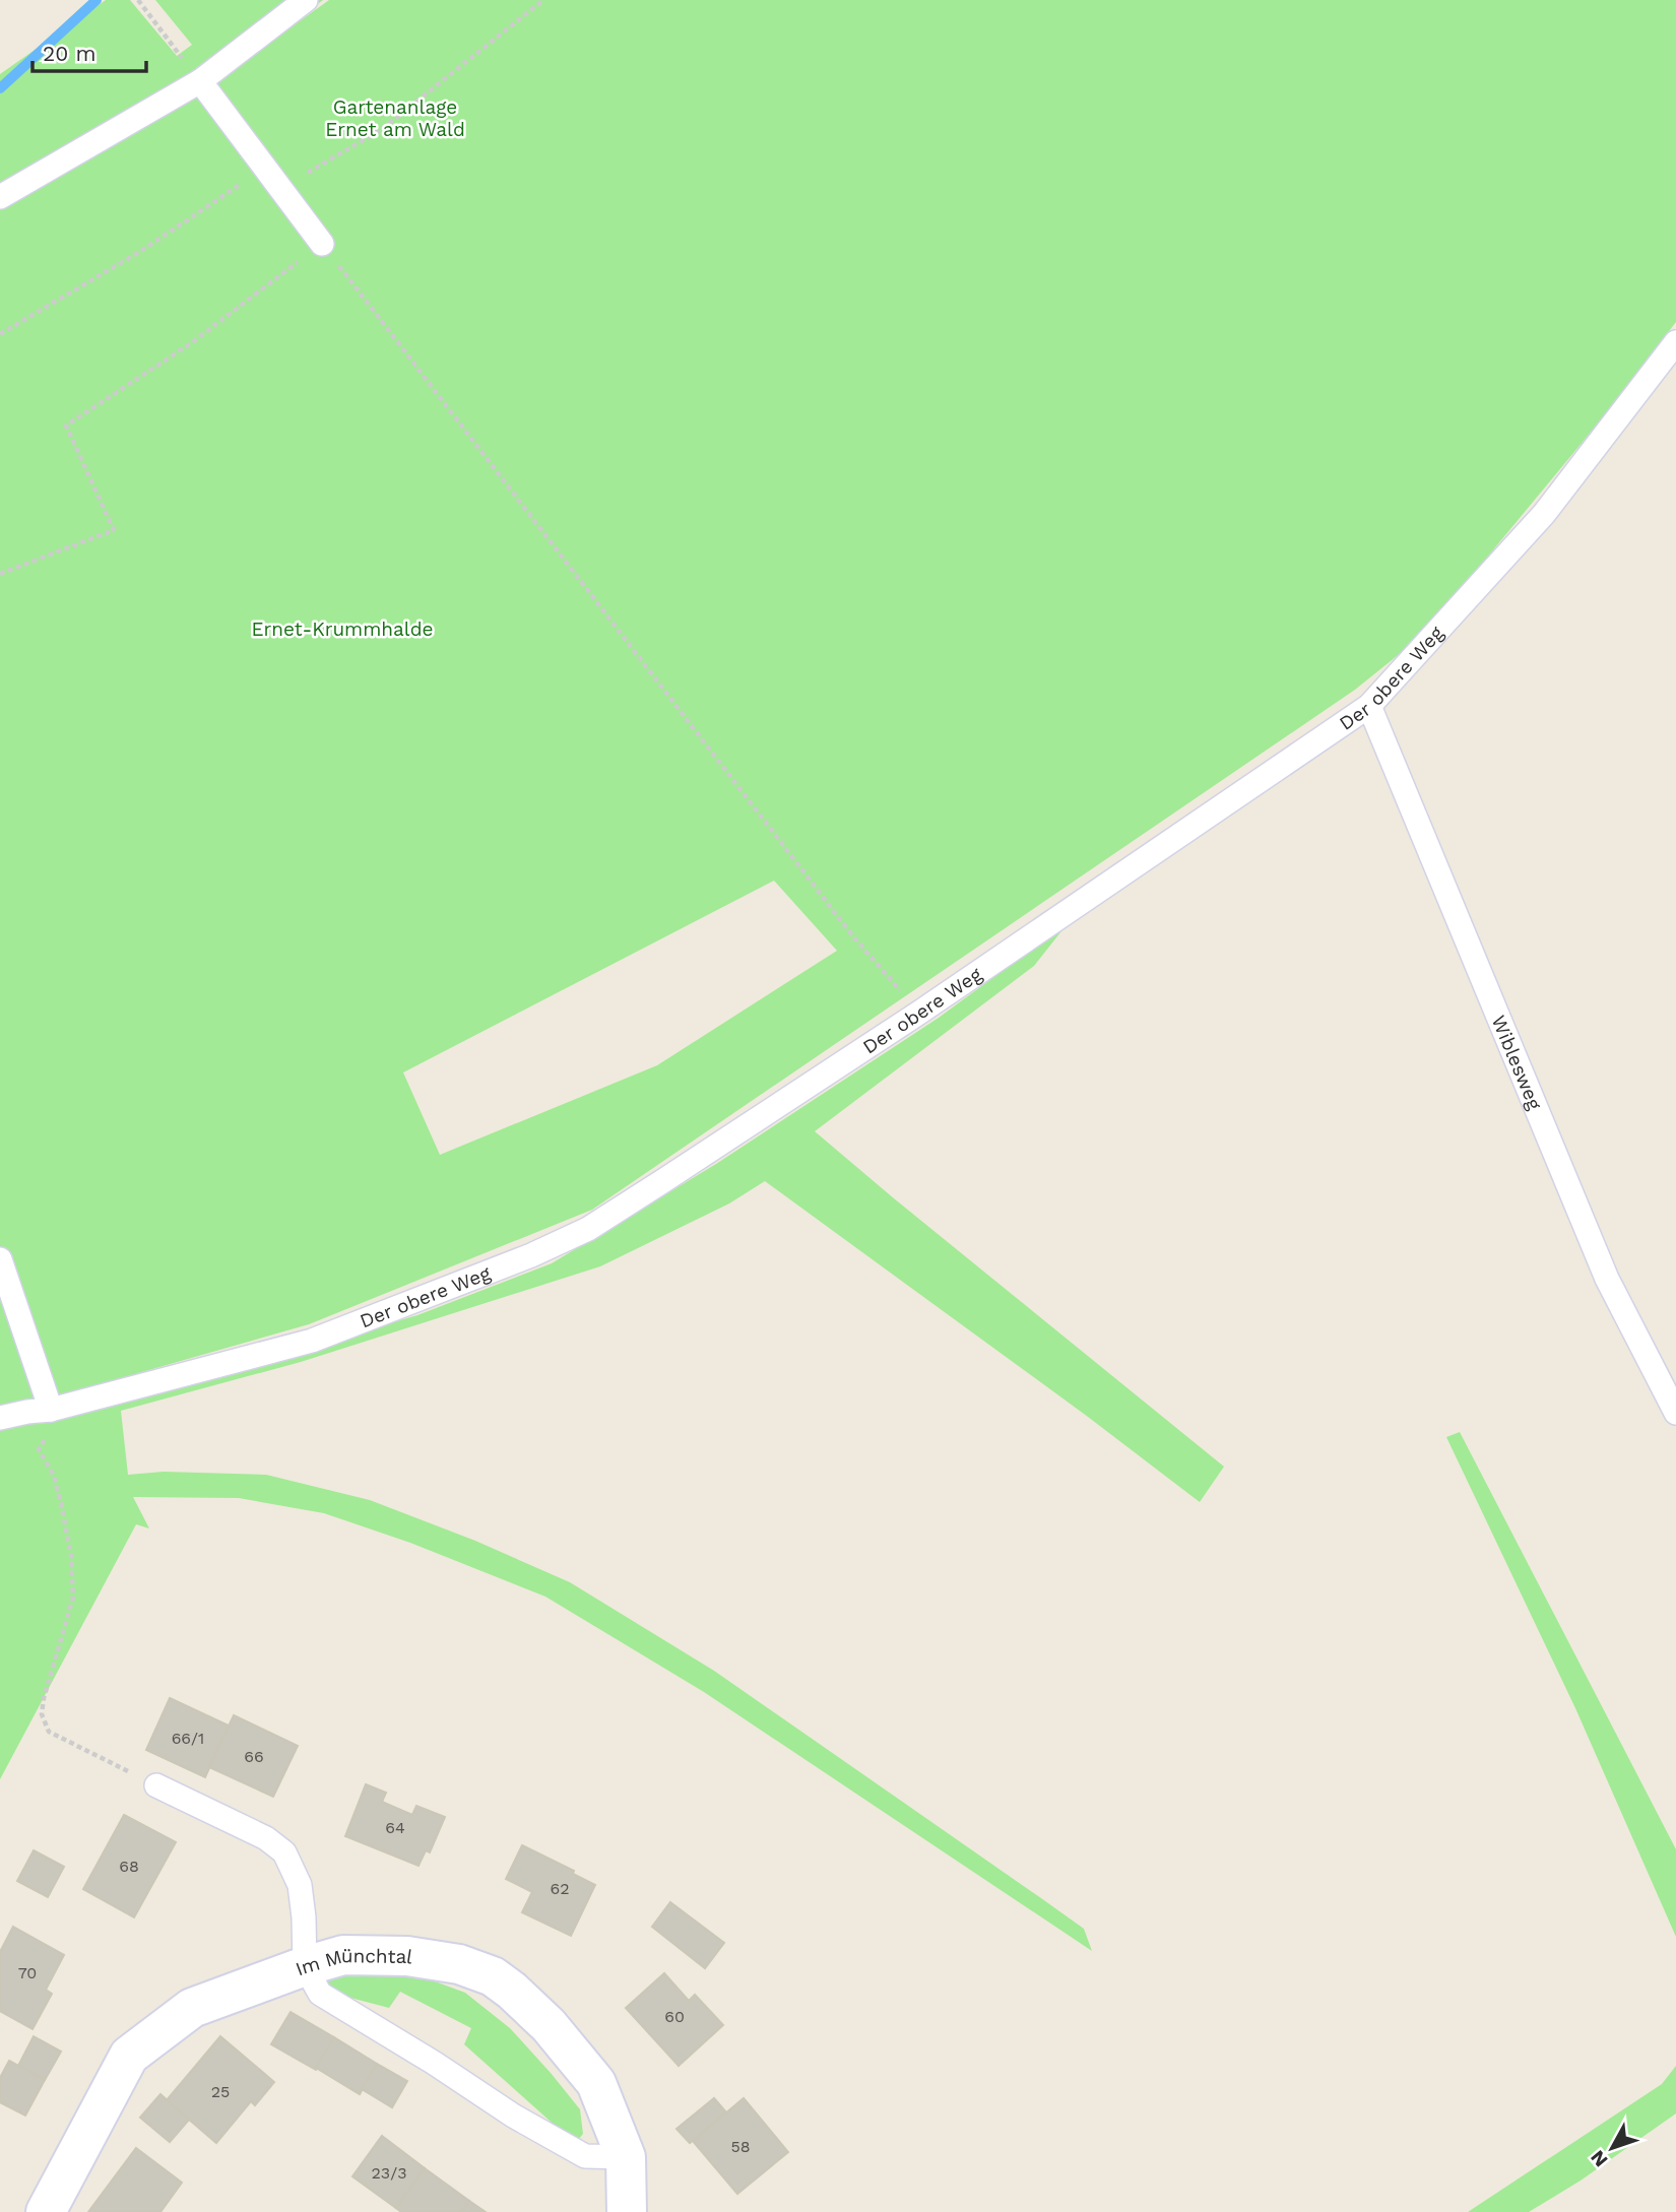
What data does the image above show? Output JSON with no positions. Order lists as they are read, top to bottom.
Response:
{
  "streets": {
    "street": ["Im Münchtal"],
    "lane": ["Der obere Weg", "Wiblesweg"]
  },
  "crossings": [
    ["Der obere Weg", "Wiblesweg"]
  ],
  "parks": ["Gartenanlage Ernet am Wald", "Ernet-Krummhalde"],
  "house_numbers": [
    "66/1",
    "66",
    "64",
    "68",
    "62",
    "70",
    "60",
    "25",
    "58",
    "23/3"
  ],
  "scale_bar": "20 m",
  "north": "bottom left"
}
